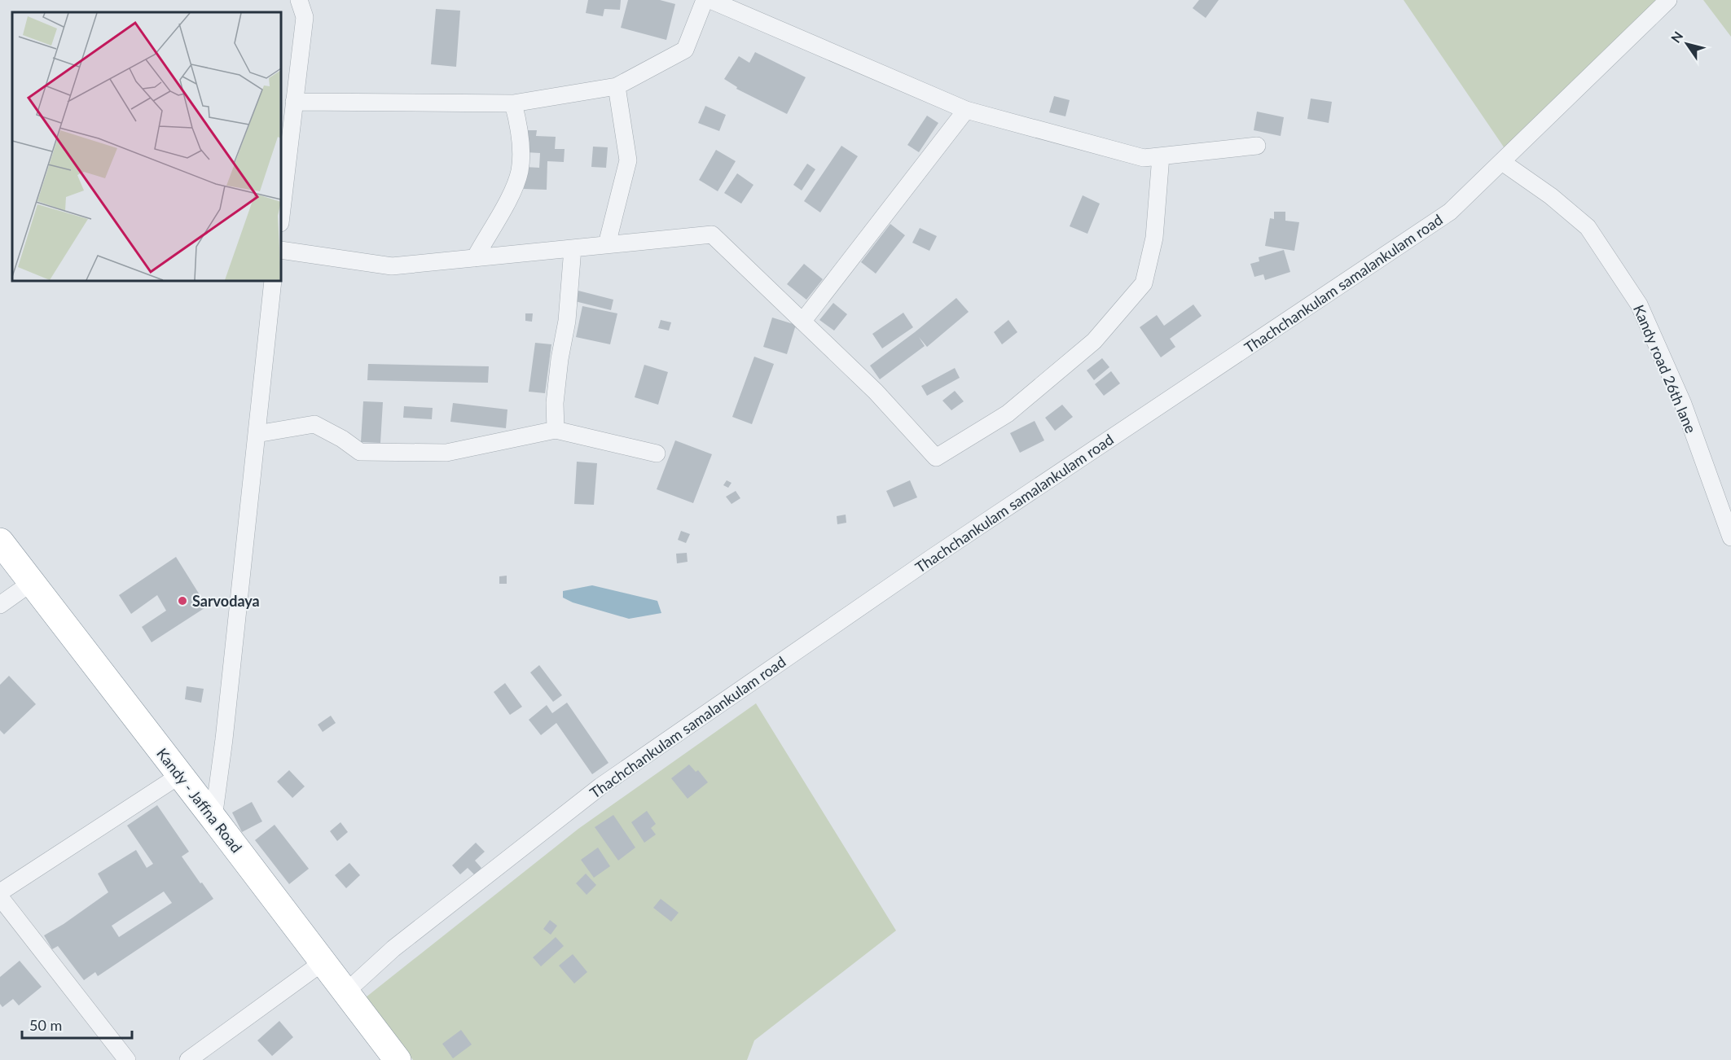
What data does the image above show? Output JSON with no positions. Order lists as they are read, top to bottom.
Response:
{
  "streets": {
    "highway": ["Kandy - Jaffna Road"],
    "street": ["Thachchankulam samalankulam road", "Kandy road 26th lane"]
  },
  "crossings": [
    ["Thachchankulam samalankulam road", "Kandy road 26th lane"],
    ["Thachchankulam samalankulam road", "Kandy - Jaffna Road"]
  ],
  "places": ["Sarvodaya"],
  "scale_bar": "50 m",
  "north": "top left"
}
